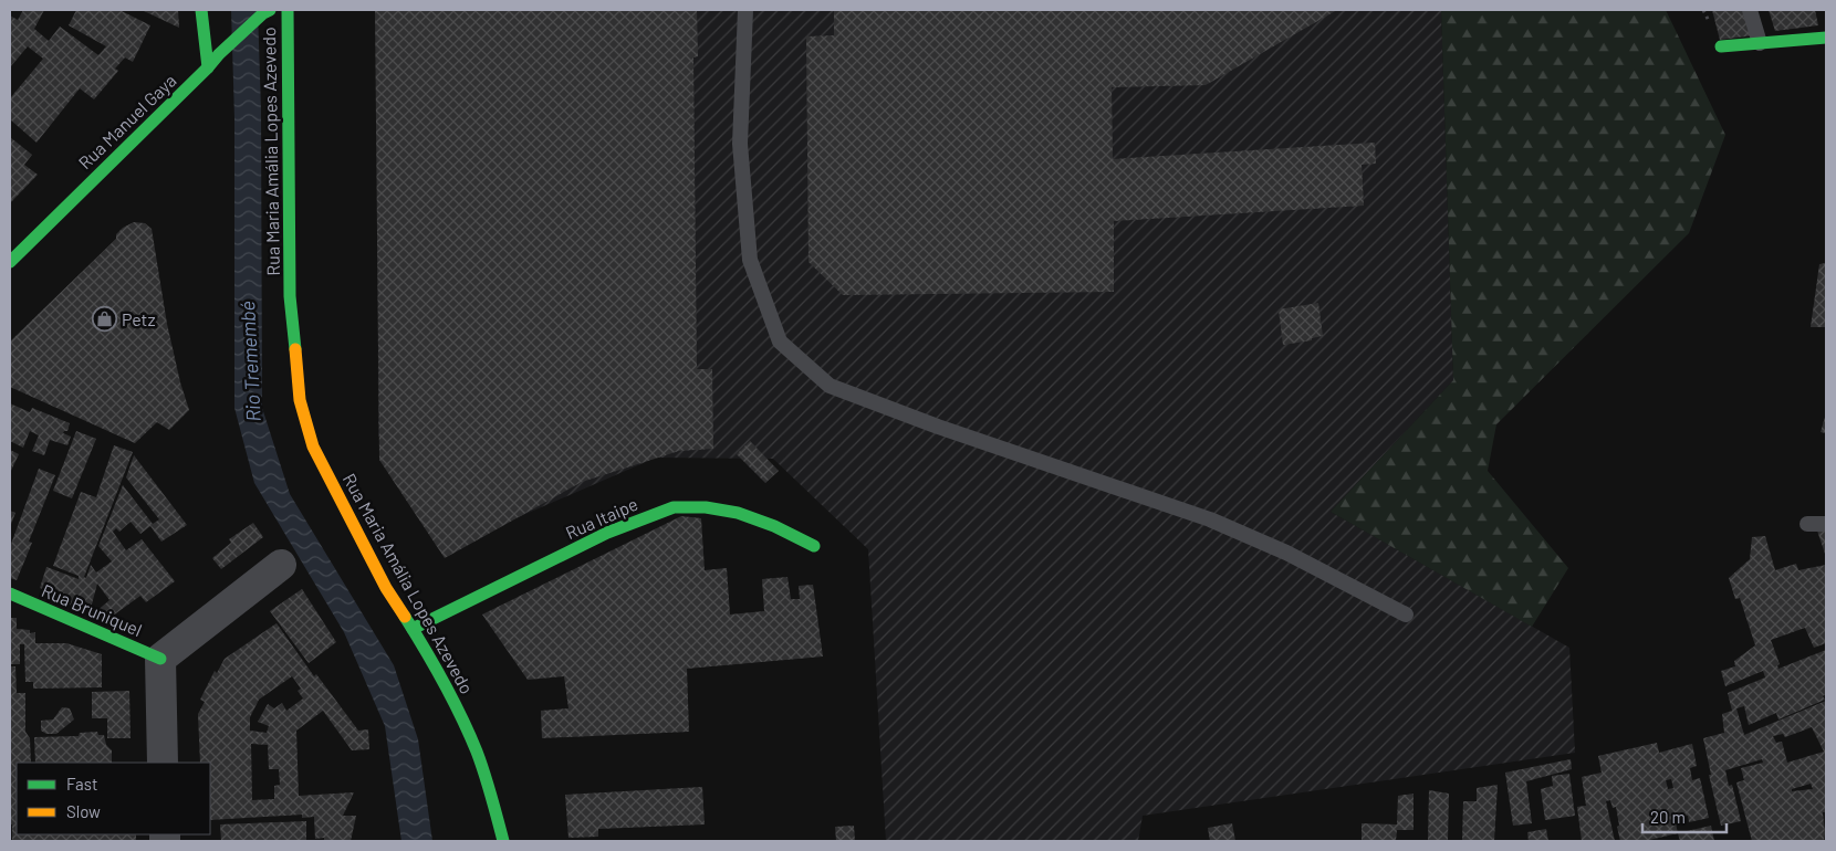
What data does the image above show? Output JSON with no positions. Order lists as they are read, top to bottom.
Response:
{
  "streets": {
    "street": [
      "Rua Manuel Gaya",
      "Rua Maria Amália Lopes Azevedo",
      "Rua Itaipe",
      "Rua Bruniquel"
    ]
  },
  "crossings": [
    ["Rua Maria Amália Lopes Azevedo", "Rua Itaipe"]
  ],
  "water": ["Rio Tremembé"],
  "places": {
    "shop": ["Petz"]
  },
  "legend": ["Fast", "Slow"],
  "scale_bar": "20 m"
}
